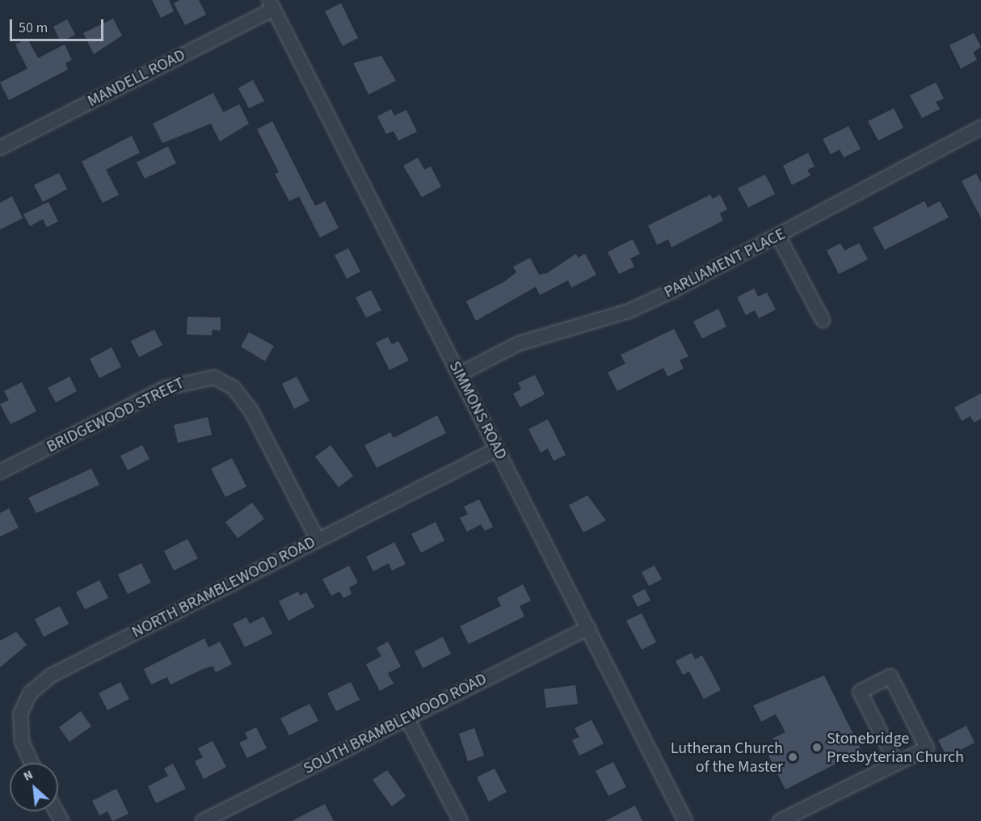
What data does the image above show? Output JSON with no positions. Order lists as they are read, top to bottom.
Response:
{
  "streets": {
    "street": [
      "MANDELL ROAD",
      "PARLIAMENT PLACE",
      "SIMMONS ROAD",
      "BRIDGEWOOD STREET",
      "NORTH BRAMBLEWOOD ROAD",
      "SOUTH BRAMBLEWOOD ROAD"
    ]
  },
  "crossings": [
    ["MANDELL ROAD", "SIMMONS ROAD"],
    ["PARLIAMENT PLACE", "SIMMONS ROAD"],
    ["SIMMONS ROAD", "NORTH BRAMBLEWOOD ROAD"],
    ["SIMMONS ROAD", "SOUTH BRAMBLEWOOD ROAD"],
    ["BRIDGEWOOD STREET", "NORTH BRAMBLEWOOD ROAD"]
  ],
  "places": ["Stonebridge Presbyterian Church", "Lutheran Church of the Master"],
  "scale_bar": "50 m",
  "north": "top left"
}
